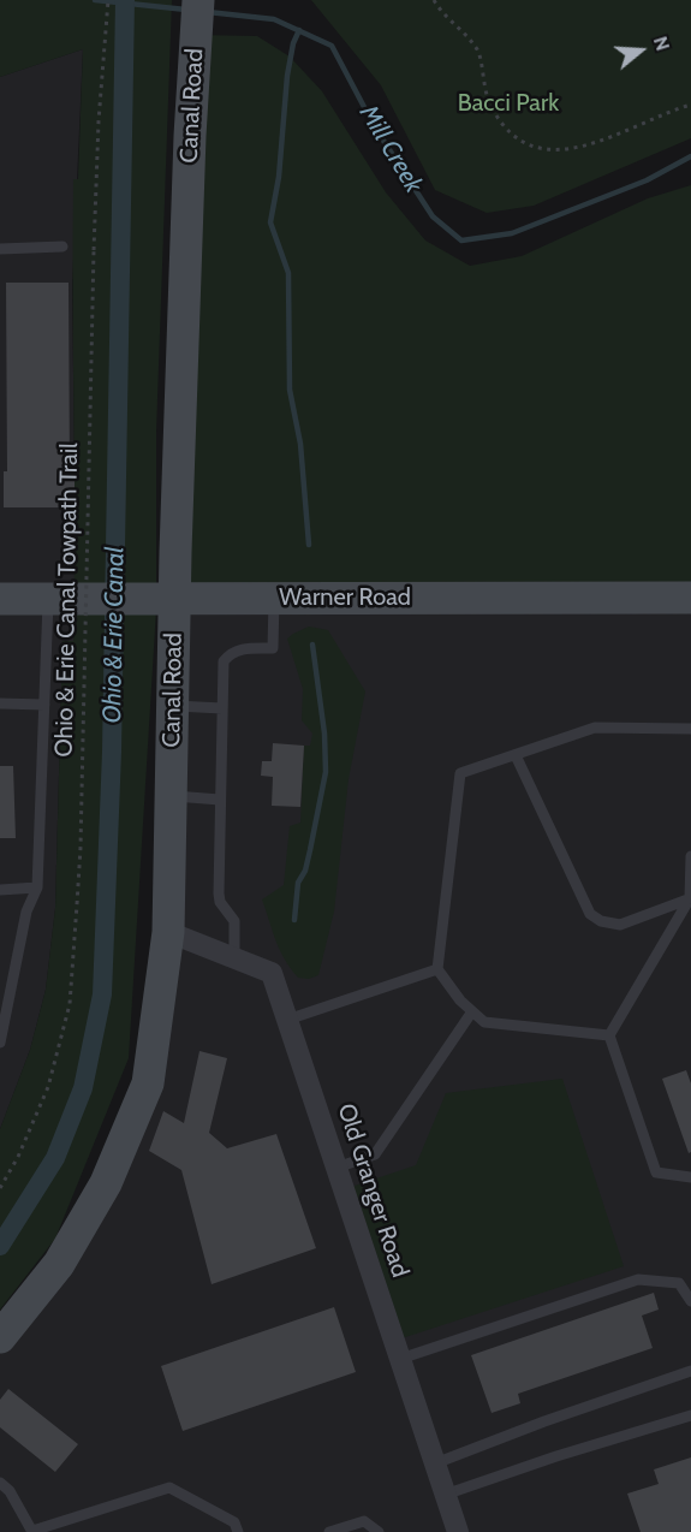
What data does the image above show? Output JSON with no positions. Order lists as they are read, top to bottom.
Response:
{
  "streets": {
    "street": ["Canal Road", "Warner Road", "Old Granger Road"],
    "path": ["Ohio & Erie Canal Towpath Trail"]
  },
  "crossings": [
    ["Canal Road", "Warner Road"],
    ["Canal Road", "Old Granger Road"]
  ],
  "water": ["Mill Creek", "Ohio & Erie Canal"],
  "parks": ["Bacci Park"],
  "north": "right"
}
